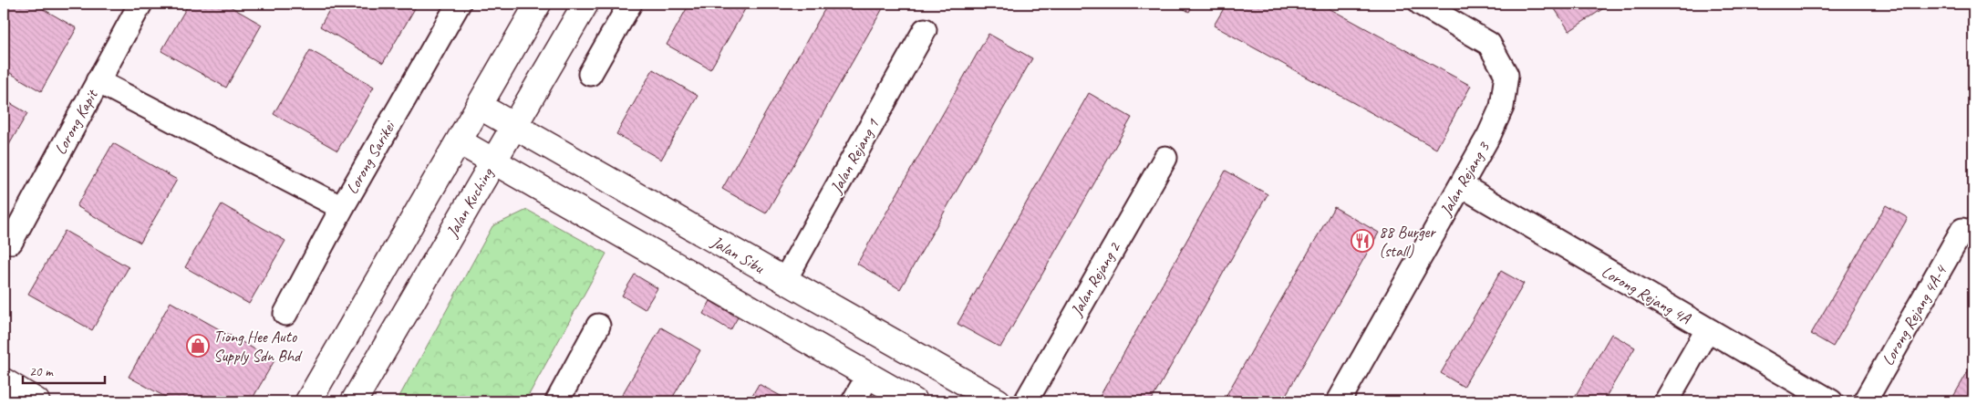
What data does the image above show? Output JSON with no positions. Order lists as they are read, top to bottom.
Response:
{
  "streets": {
    "street": [
      "Lorong Kapit",
      "Jalan Rejang 1",
      "Lorong Sarikei",
      "Jalan Rejang 3",
      "Jalan Kuching",
      "Jalan Sibu",
      "Jalan Rejang 2",
      "Lorong Rejang 4A",
      "Lorong Rejang 4A-4"
    ]
  },
  "crossings": [
    ["Jalan Rejang 1", "Jalan Sibu"],
    ["Jalan Rejang 3", "Lorong Rejang 4A"],
    ["Jalan Kuching", "Jalan Sibu"]
  ],
  "places": {
    "restaurant": ["88 Burger (stall)"],
    "shop": ["Tiong Hee Auto Supply Sdn Bhd"]
  },
  "scale_bar": "20 m"
}
